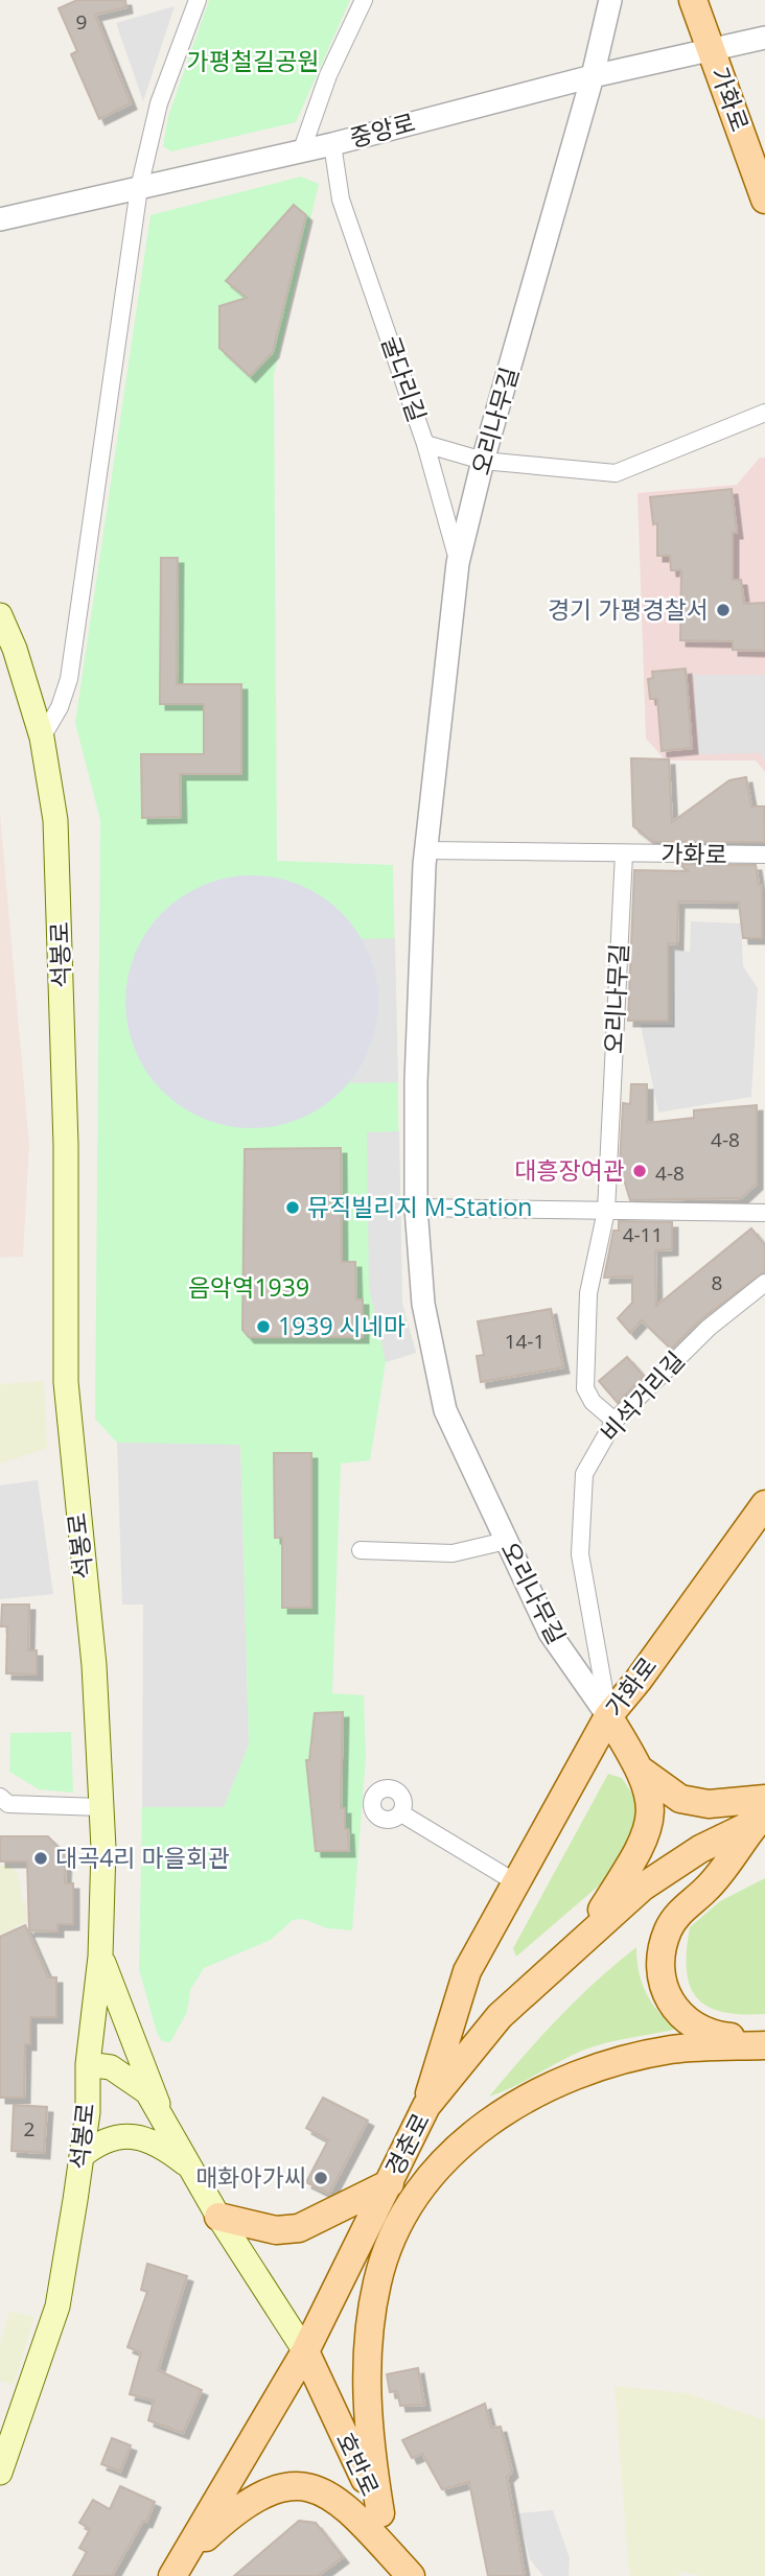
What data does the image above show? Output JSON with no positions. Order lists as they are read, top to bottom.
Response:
{
  "streets": {
    "main road": [
      "가화로",
      "석봉로",
      "경춘로",
      "호반로"
    ],
    "street": [
      "중앙로",
      "굴다리길",
      "오리나무길",
      "비석거리길"
    ]
  },
  "crossings": [
    ["가화로", "중앙로"],
    ["가화로", "오리나무길"],
    ["가화로", "비석거리길"],
    ["가화로", "경춘로"],
    ["중앙로", "굴다리길"],
    ["중앙로", "오리나무길"],
    ["굴다리길", "오리나무길"],
    ["오리나무길", "비석거리길"],
    ["경춘로", "호반로"]
  ],
  "parks": ["가평철길공원", "음악역1939"],
  "places": [
    "경기 가평경찰서",
    "대흥장여관",
    "뮤직빌리지 M-Station",
    "1939 시네마",
    "대곡4리 마을회관",
    "매화아가씨"
  ],
  "house_numbers": [
    "9",
    "4-8",
    "4-8",
    "4-11",
    "8",
    "14-1",
    "2"
  ]
}
